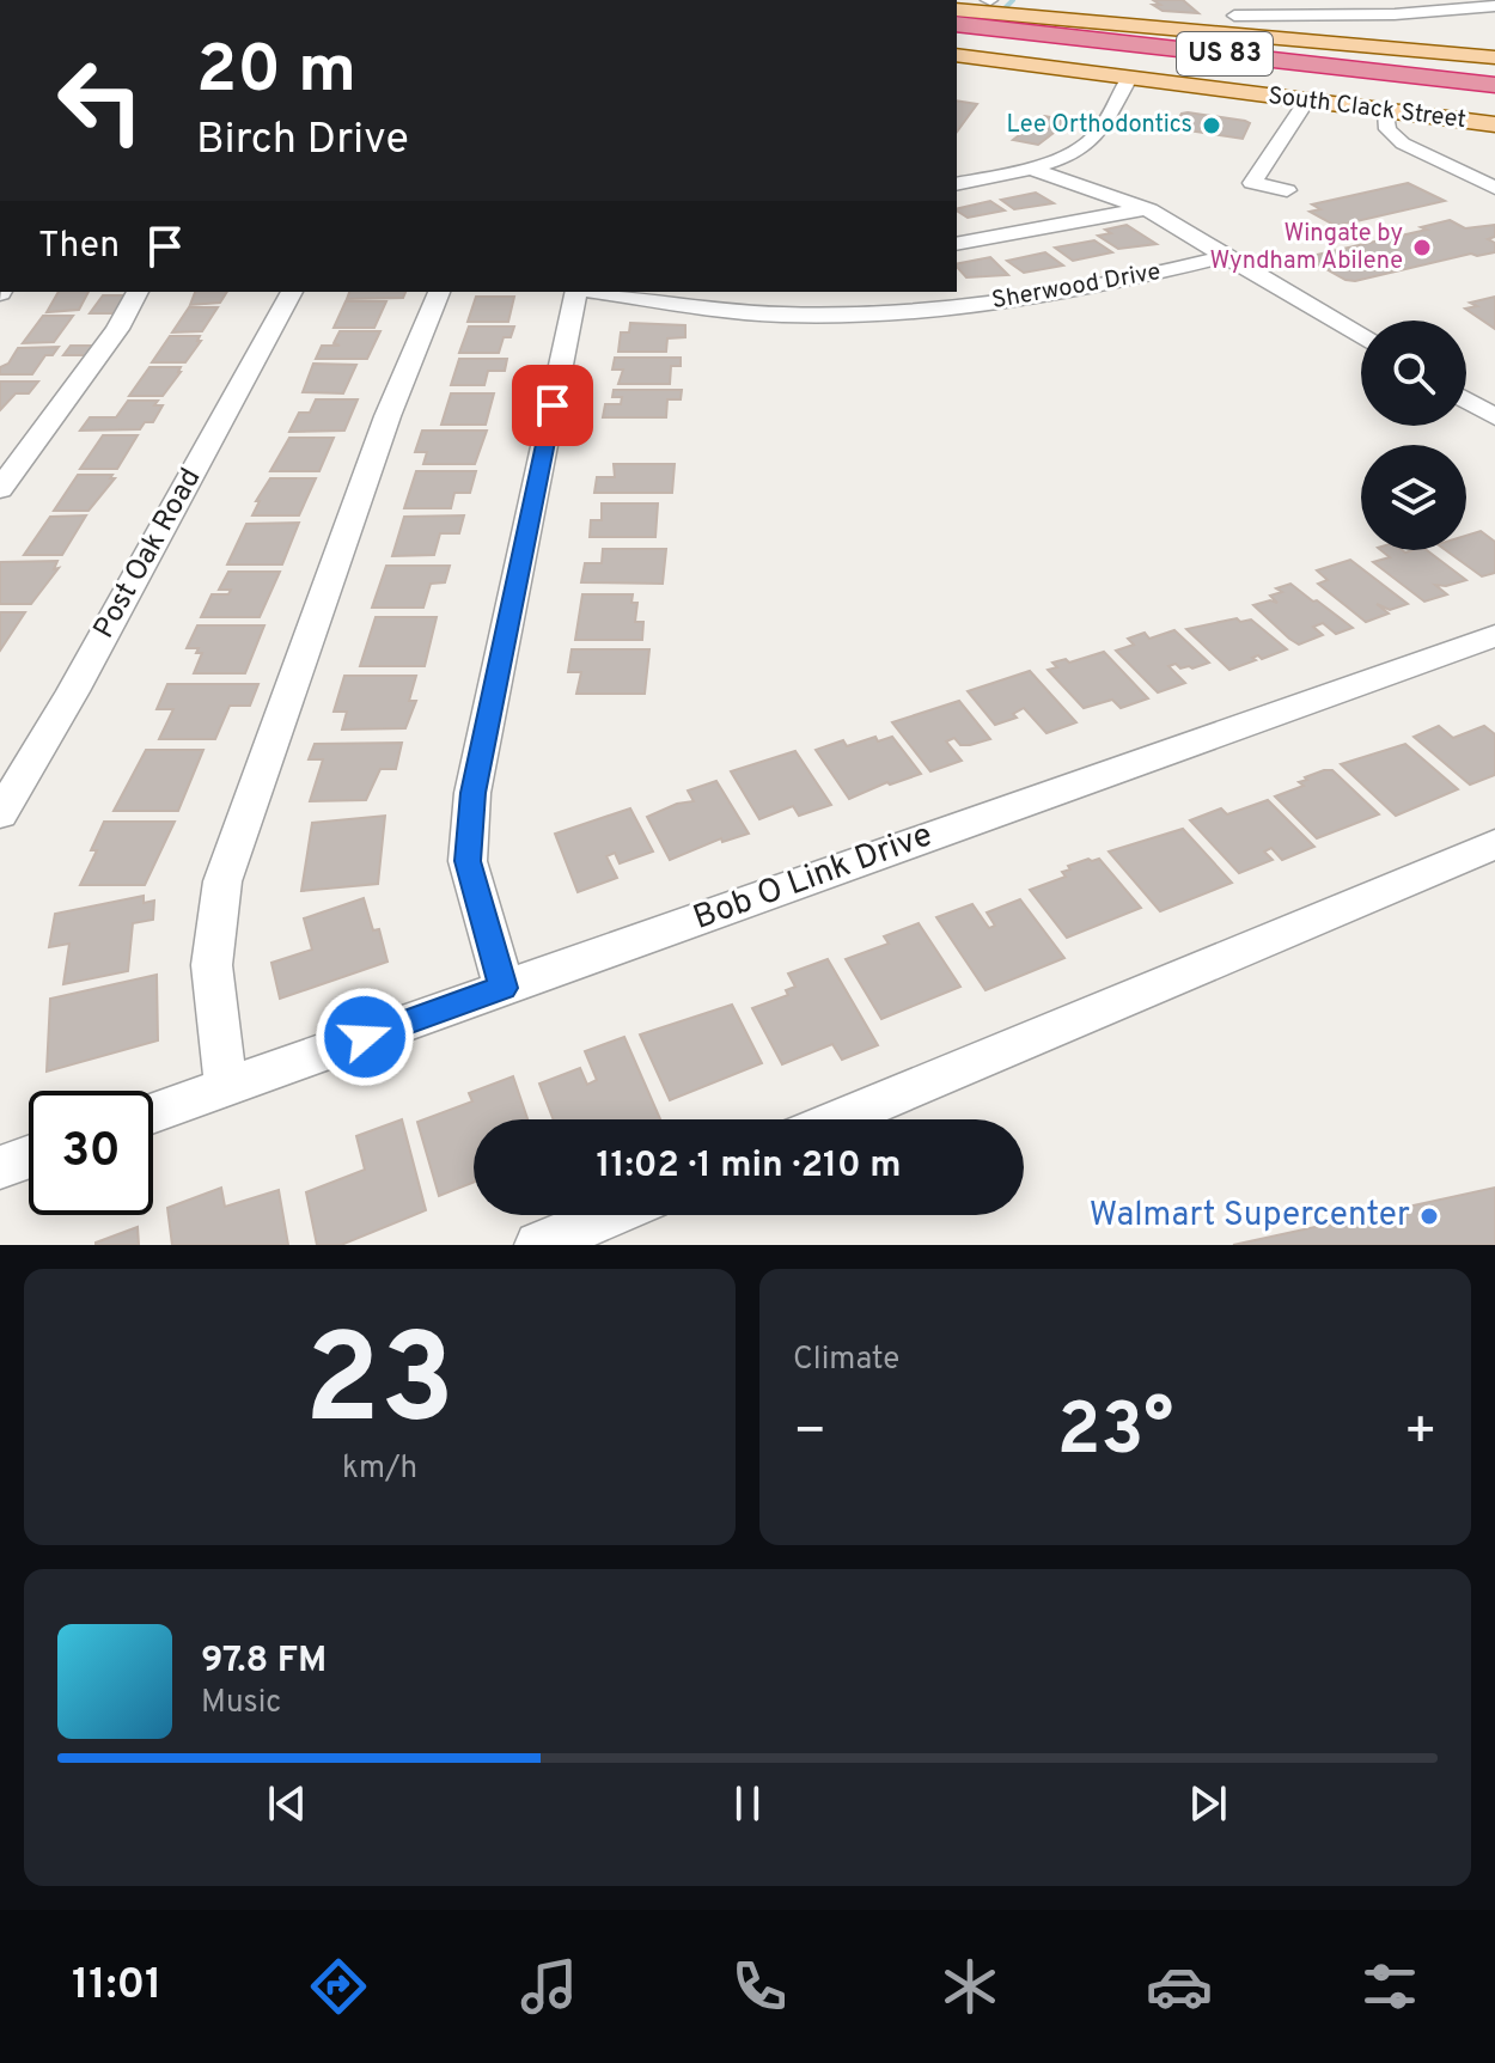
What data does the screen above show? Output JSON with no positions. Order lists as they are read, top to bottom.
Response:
{
  "streets": {
    "highway": ["US 83"],
    "main road": ["South Clack Street"],
    "street": ["Sherwood Drive", "Post Oak Road", "Bob O Link Drive"]
  },
  "places": ["Lee Orthodontics", "Wingate by Wyndham Abilene", "Walmart Supercenter"],
  "page": {
    "turn": ["20 m", "Birch Drive"],
    "then": "Then",
    "limit": "30",
    "trip": "11:02 · 1 min · 210 m",
    "tile": [
      ["23", "km/h"],
      "Climate"
    ],
    "heat": ["−", "23°", "+"],
    "song": ["97.8 FM", "Music"],
    "tabs": "11:01"
  }
}
